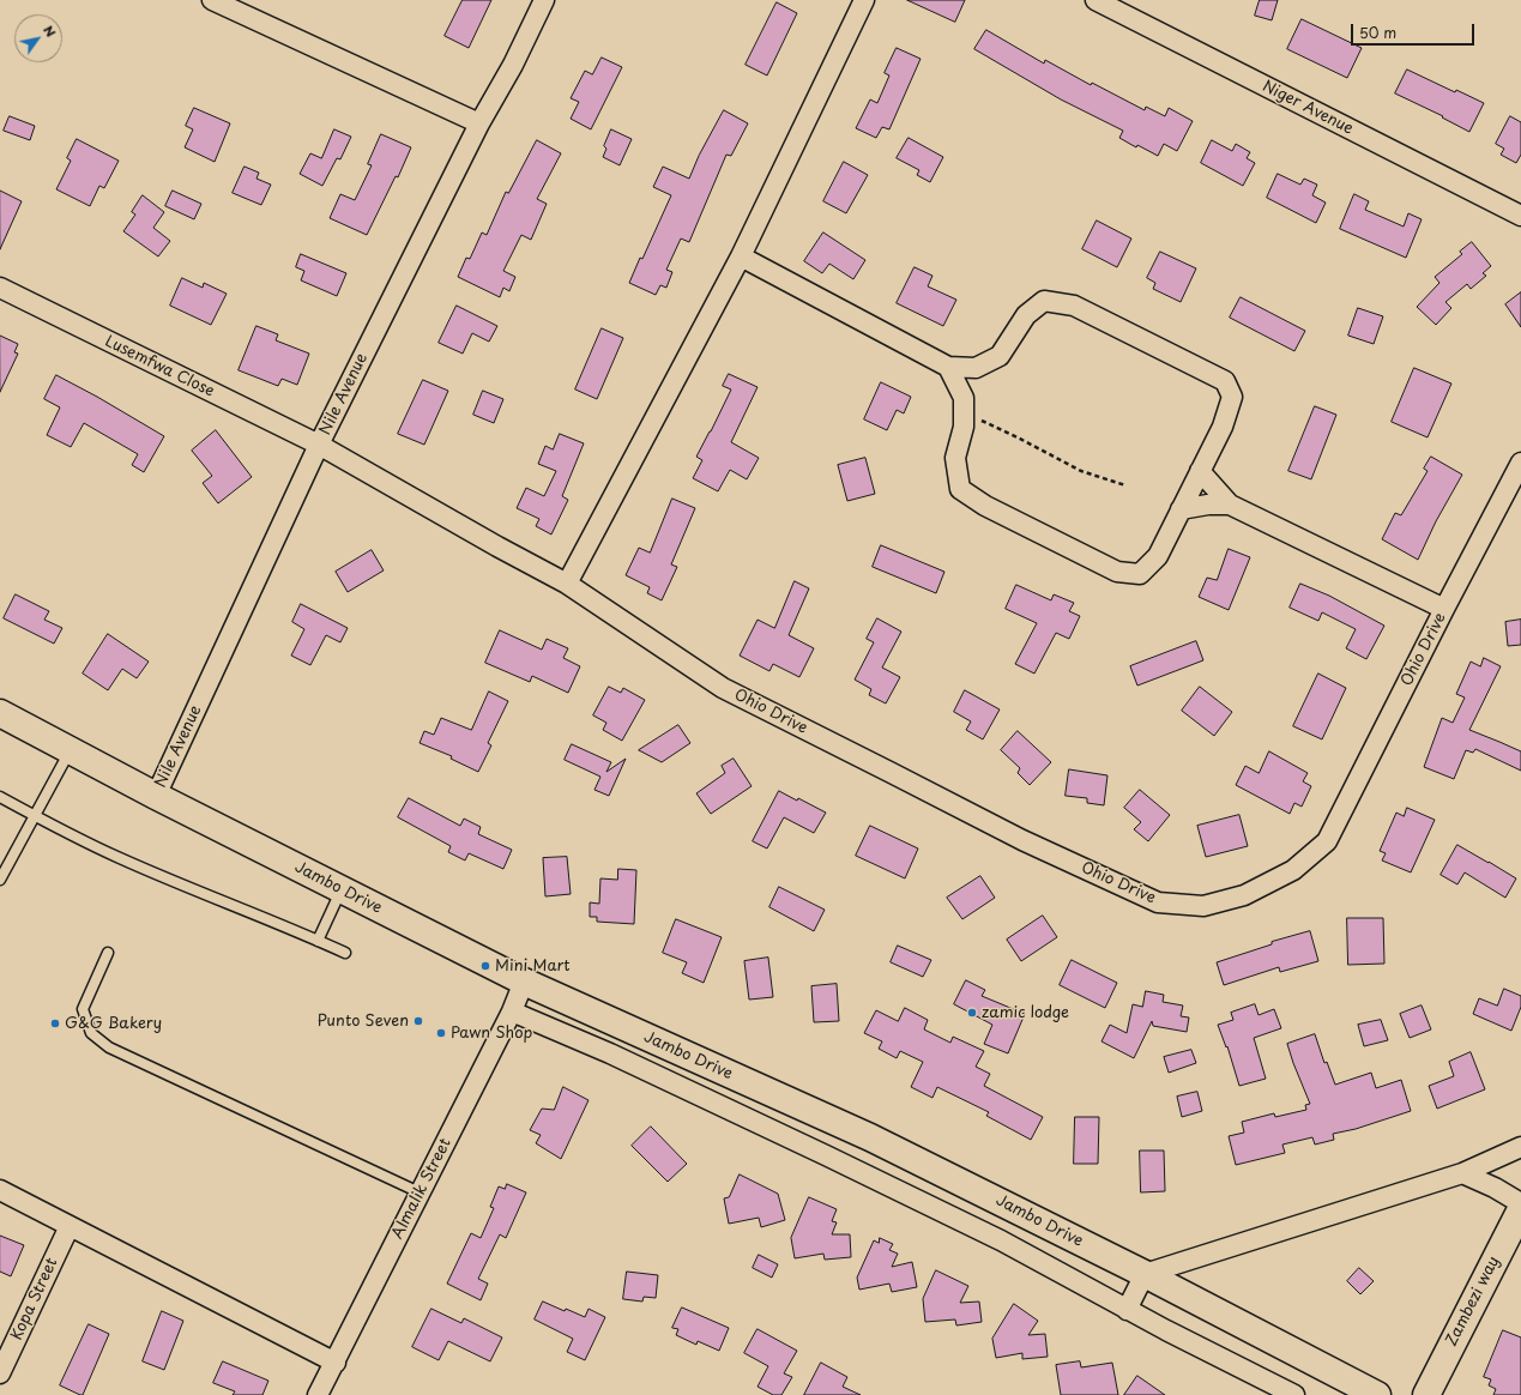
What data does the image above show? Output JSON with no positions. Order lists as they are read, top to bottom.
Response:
{
  "streets": {
    "main road": ["Jambo Drive", "Zambezi way"],
    "street": [
      "Niger Avenue",
      "Lusemfwa Close",
      "Nile Avenue",
      "Ohio Drive",
      "Almalik Street",
      "Kopa Street"
    ]
  },
  "crossings": [
    ["Lusemfwa Close", "Nile Avenue"],
    ["Lusemfwa Close", "Ohio Drive"],
    ["Nile Avenue", "Jambo Drive"],
    ["Jambo Drive", "Almalik Street"]
  ],
  "places": [
    "Mini Mart",
    "zamic lodge",
    "Punto Seven",
    "G&G Bakery",
    "Pawn Shop"
  ],
  "scale_bar": "50 m",
  "north": "top right"
}
